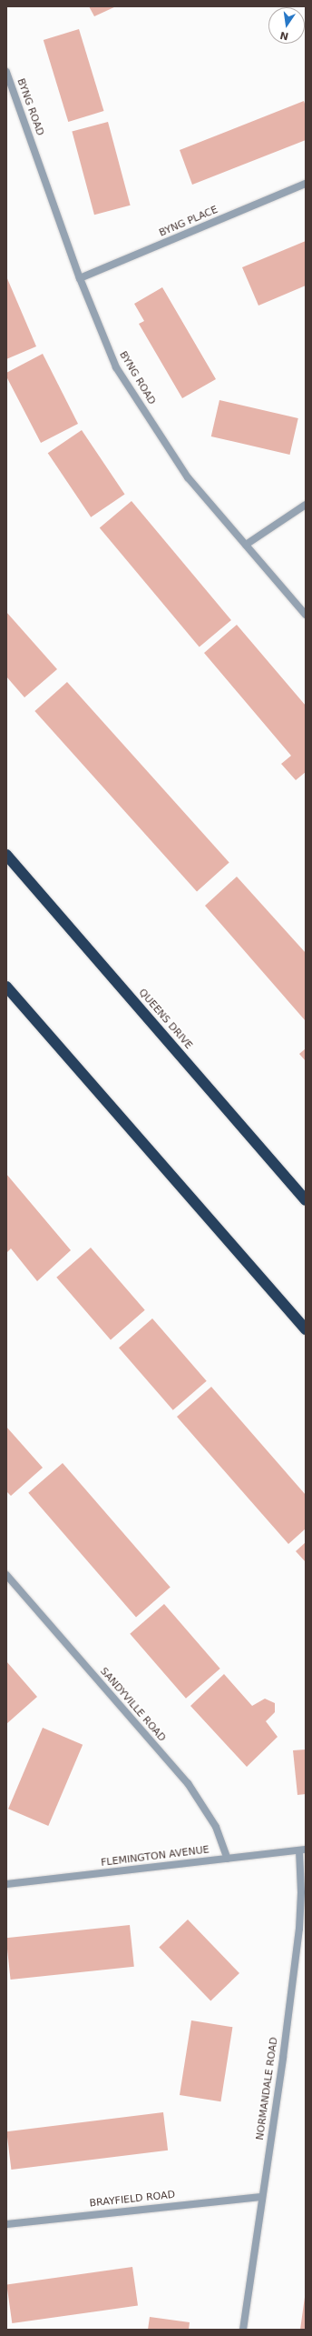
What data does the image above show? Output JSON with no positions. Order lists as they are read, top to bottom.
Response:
{
  "streets": {
    "highway": ["QUEENS DRIVE"],
    "street": [
      "BYNG ROAD",
      "BYNG PLACE",
      "SANDYVILLE ROAD",
      "FLEMINGTON AVENUE",
      "NORMANDALE ROAD",
      "BRAYFIELD ROAD"
    ]
  },
  "crossings": [
    ["BYNG ROAD", "BYNG PLACE"],
    ["SANDYVILLE ROAD", "FLEMINGTON AVENUE"],
    ["FLEMINGTON AVENUE", "NORMANDALE ROAD"],
    ["NORMANDALE ROAD", "BRAYFIELD ROAD"]
  ],
  "north": "bottom"
}
